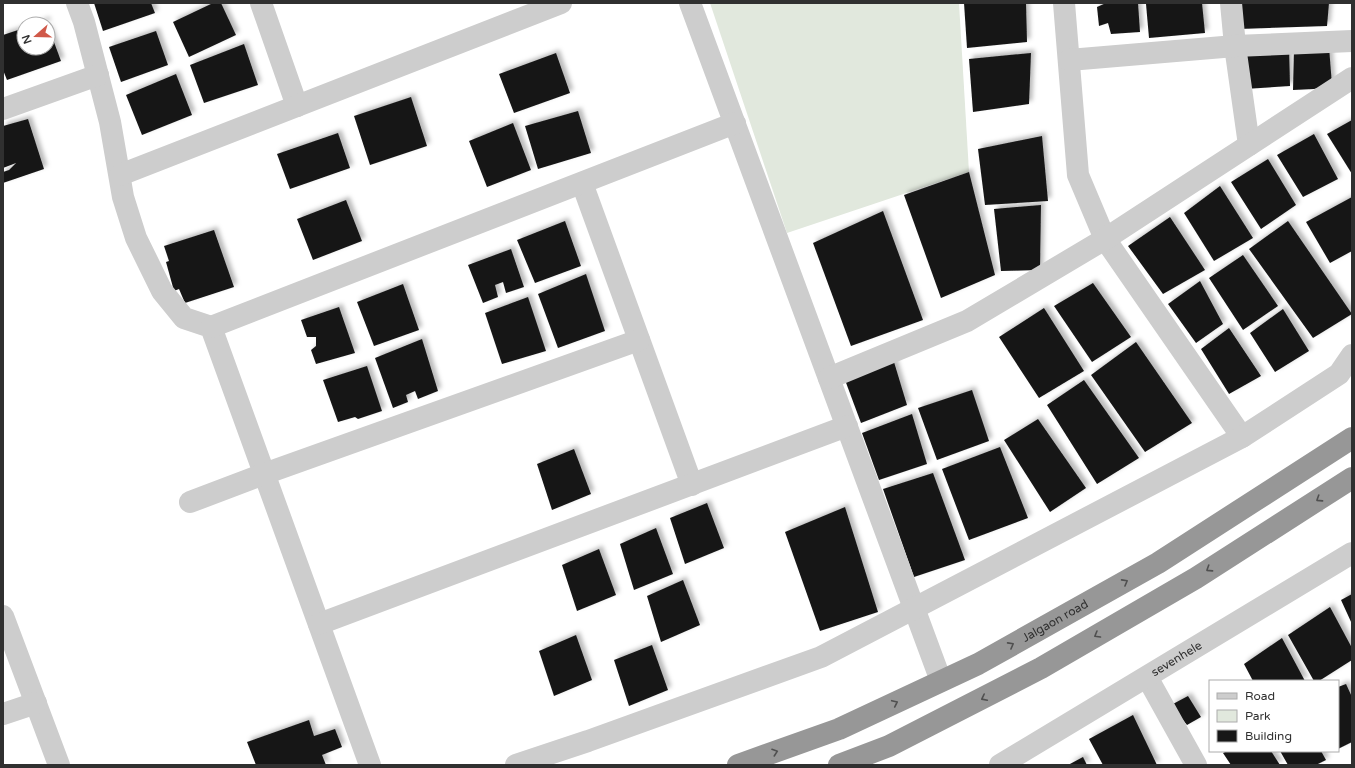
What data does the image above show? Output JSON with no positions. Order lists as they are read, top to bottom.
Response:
{
  "streets": {
    "highway": ["Jalgaon road"],
    "street": ["sevenhele"]
  },
  "legend": ["Road", "Park", "Building"],
  "north": "left"
}
